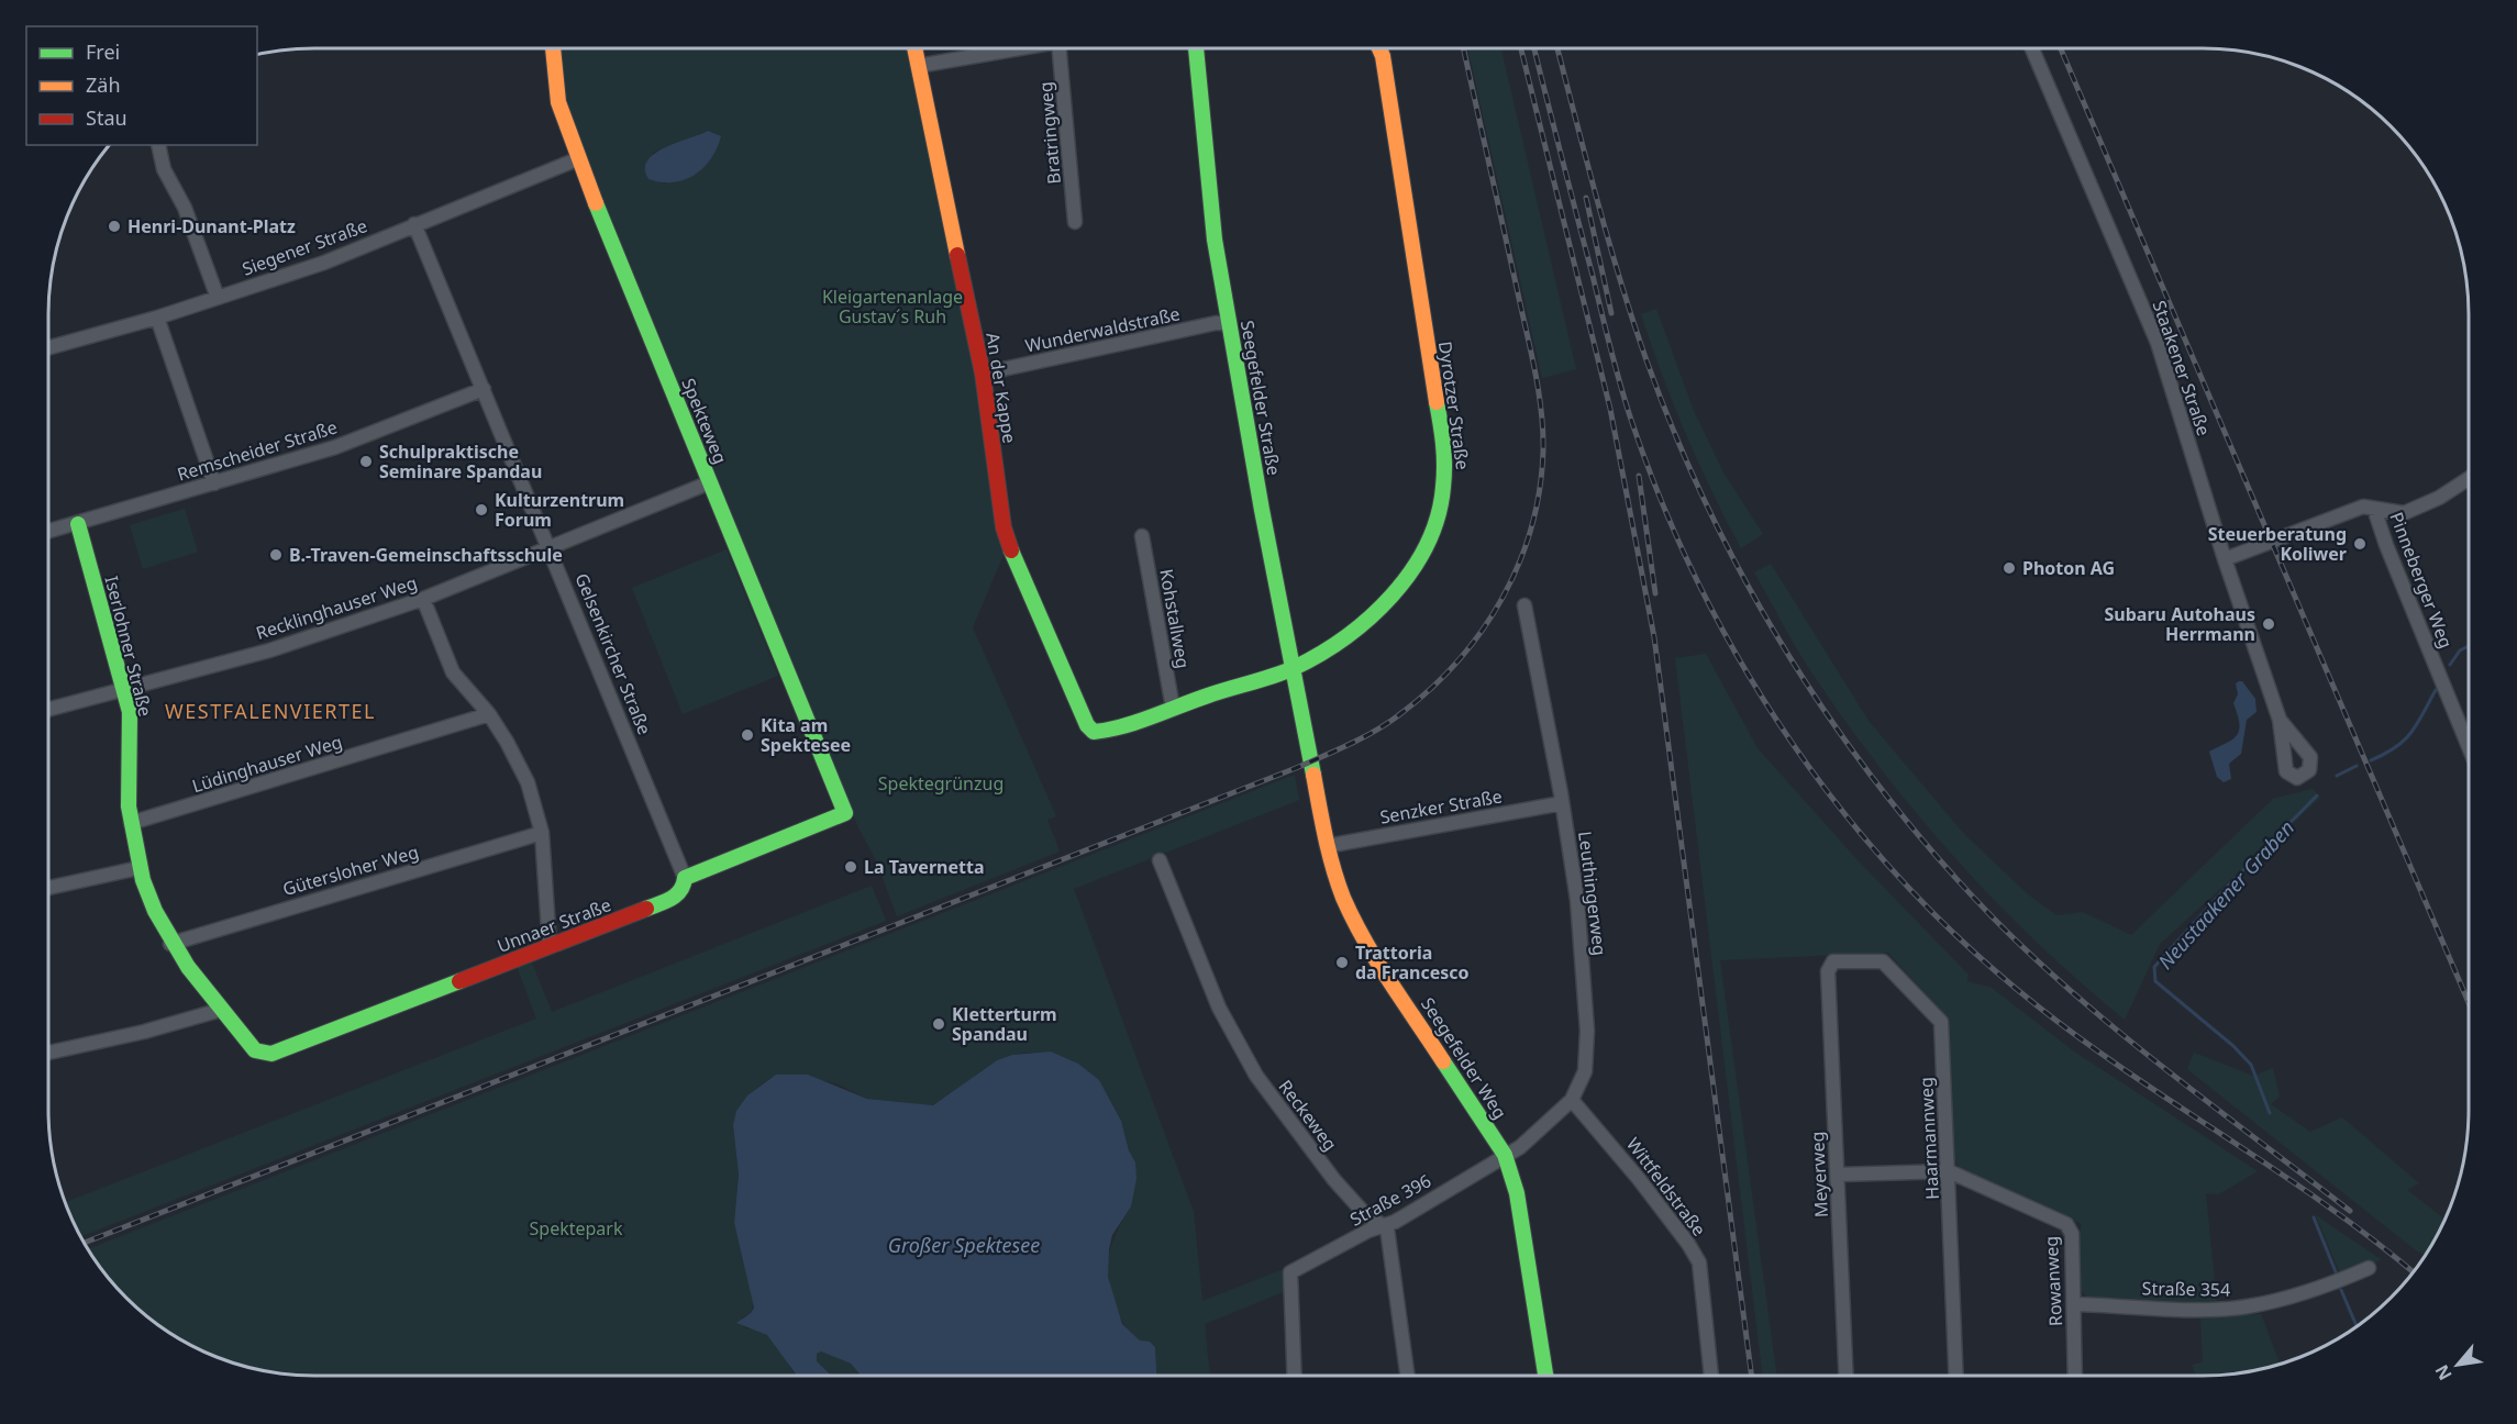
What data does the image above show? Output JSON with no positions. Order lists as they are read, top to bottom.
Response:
{
  "streets": {
    "street": [
      "Bratringweg",
      "Siegener Straße",
      "Wunderwaldstraße",
      "Staakener Straße",
      "An der Kappe",
      "Seegefelder Straße",
      "Dyrotzer Straße",
      "Spekteweg",
      "Remscheider Straße",
      "Pinneberger Weg",
      "Recklinghauser Weg",
      "Kohstallweg",
      "Iserlohner Straße",
      "Gelsenkircher Straße",
      "Lüdinghauser Weg",
      "Senzker Straße",
      "Gütersloher Weg",
      "Leuthingerweg",
      "Unnaer Straße",
      "Seegefelder Weg",
      "Reckeweg",
      "Haarmannweg",
      "Meyerweg",
      "Wittfeldstraße",
      "Straße 396",
      "Rowanweg",
      "Straße 354"
    ]
  },
  "crossings": [
    ["Siegener Straße", "Spekteweg"],
    ["Siegener Straße", "Gelsenkircher Straße"],
    ["Wunderwaldstraße", "An der Kappe"],
    ["Wunderwaldstraße", "Seegefelder Straße"],
    ["An der Kappe", "Dyrotzer Straße"],
    ["Seegefelder Straße", "Dyrotzer Straße"],
    ["Seegefelder Straße", "Seegefelder Weg"],
    ["Dyrotzer Straße", "Kohstallweg"],
    ["Spekteweg", "Recklinghauser Weg"],
    ["Spekteweg", "Unnaer Straße"],
    ["Remscheider Straße", "Iserlohner Straße"],
    ["Remscheider Straße", "Gelsenkircher Straße"],
    ["Recklinghauser Weg", "Iserlohner Straße"],
    ["Recklinghauser Weg", "Gelsenkircher Straße"],
    ["Iserlohner Straße", "Lüdinghauser Weg"],
    ["Iserlohner Straße", "Gütersloher Weg"],
    ["Iserlohner Straße", "Unnaer Straße"],
    ["Gelsenkircher Straße", "Unnaer Straße"],
    ["Senzker Straße", "Leuthingerweg"],
    ["Senzker Straße", "Seegefelder Weg"],
    ["Leuthingerweg", "Seegefelder Weg"],
    ["Leuthingerweg", "Wittfeldstraße"],
    ["Leuthingerweg", "Straße 396"],
    ["Seegefelder Weg", "Straße 396"],
    ["Reckeweg", "Straße 396"],
    ["Haarmannweg", "Meyerweg"],
    ["Haarmannweg", "Rowanweg"],
    ["Rowanweg", "Straße 354"]
  ],
  "districts": ["WESTFALENVIERTEL"],
  "water": ["Neustaakener Graben", "Großer Spektesee"],
  "parks": ["Kleigartenanlage Gustav´s Ruh", "Spektegrünzug", "Spektepark"],
  "places": [
    "Henri-Dunant-Platz",
    "Schulpraktische Seminare Spandau",
    "Kulturzentrum Forum",
    "Steuerberatung Koliwer",
    "B.-Traven-Gemeinschaftsschule",
    "Photon AG",
    "Subaru Autohaus Herrmann",
    "Kita am Spektesee",
    "La Tavernetta",
    "Trattoria da Francesco",
    "Kletterturm Spandau"
  ],
  "legend": ["Frei", "Zäh", "Stau"],
  "north": "bottom left"
}
